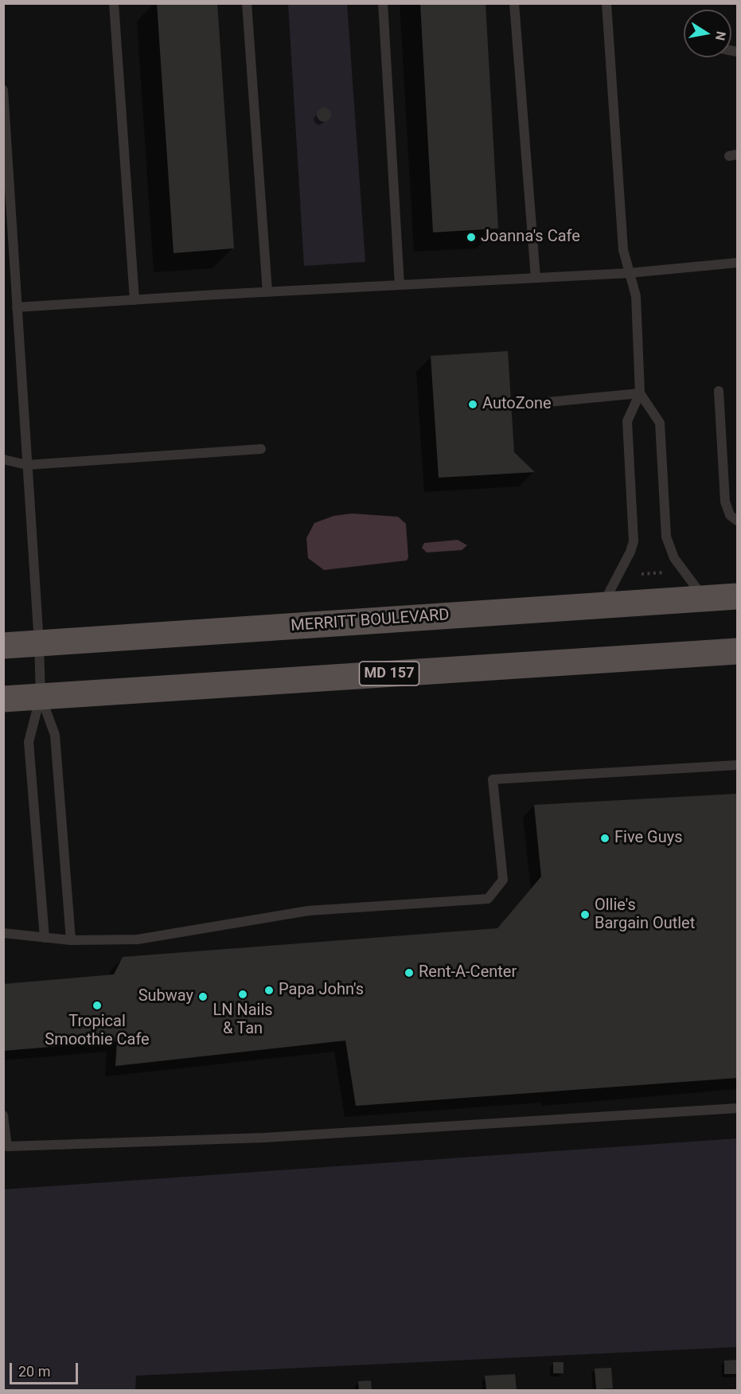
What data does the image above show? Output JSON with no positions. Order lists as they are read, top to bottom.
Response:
{
  "streets": {
    "main road": ["MERRITT BOULEVARD", "MD 157"]
  },
  "places": [
    "Joanna's Cafe",
    "AutoZone",
    "Five Guys",
    "Ollie's Bargain Outlet",
    "Rent-A-Center",
    "Papa John's",
    "LN Nails & Tan",
    "Subway",
    "Tropical Smoothie Cafe"
  ],
  "scale_bar": "20 m",
  "north": "right"
}
